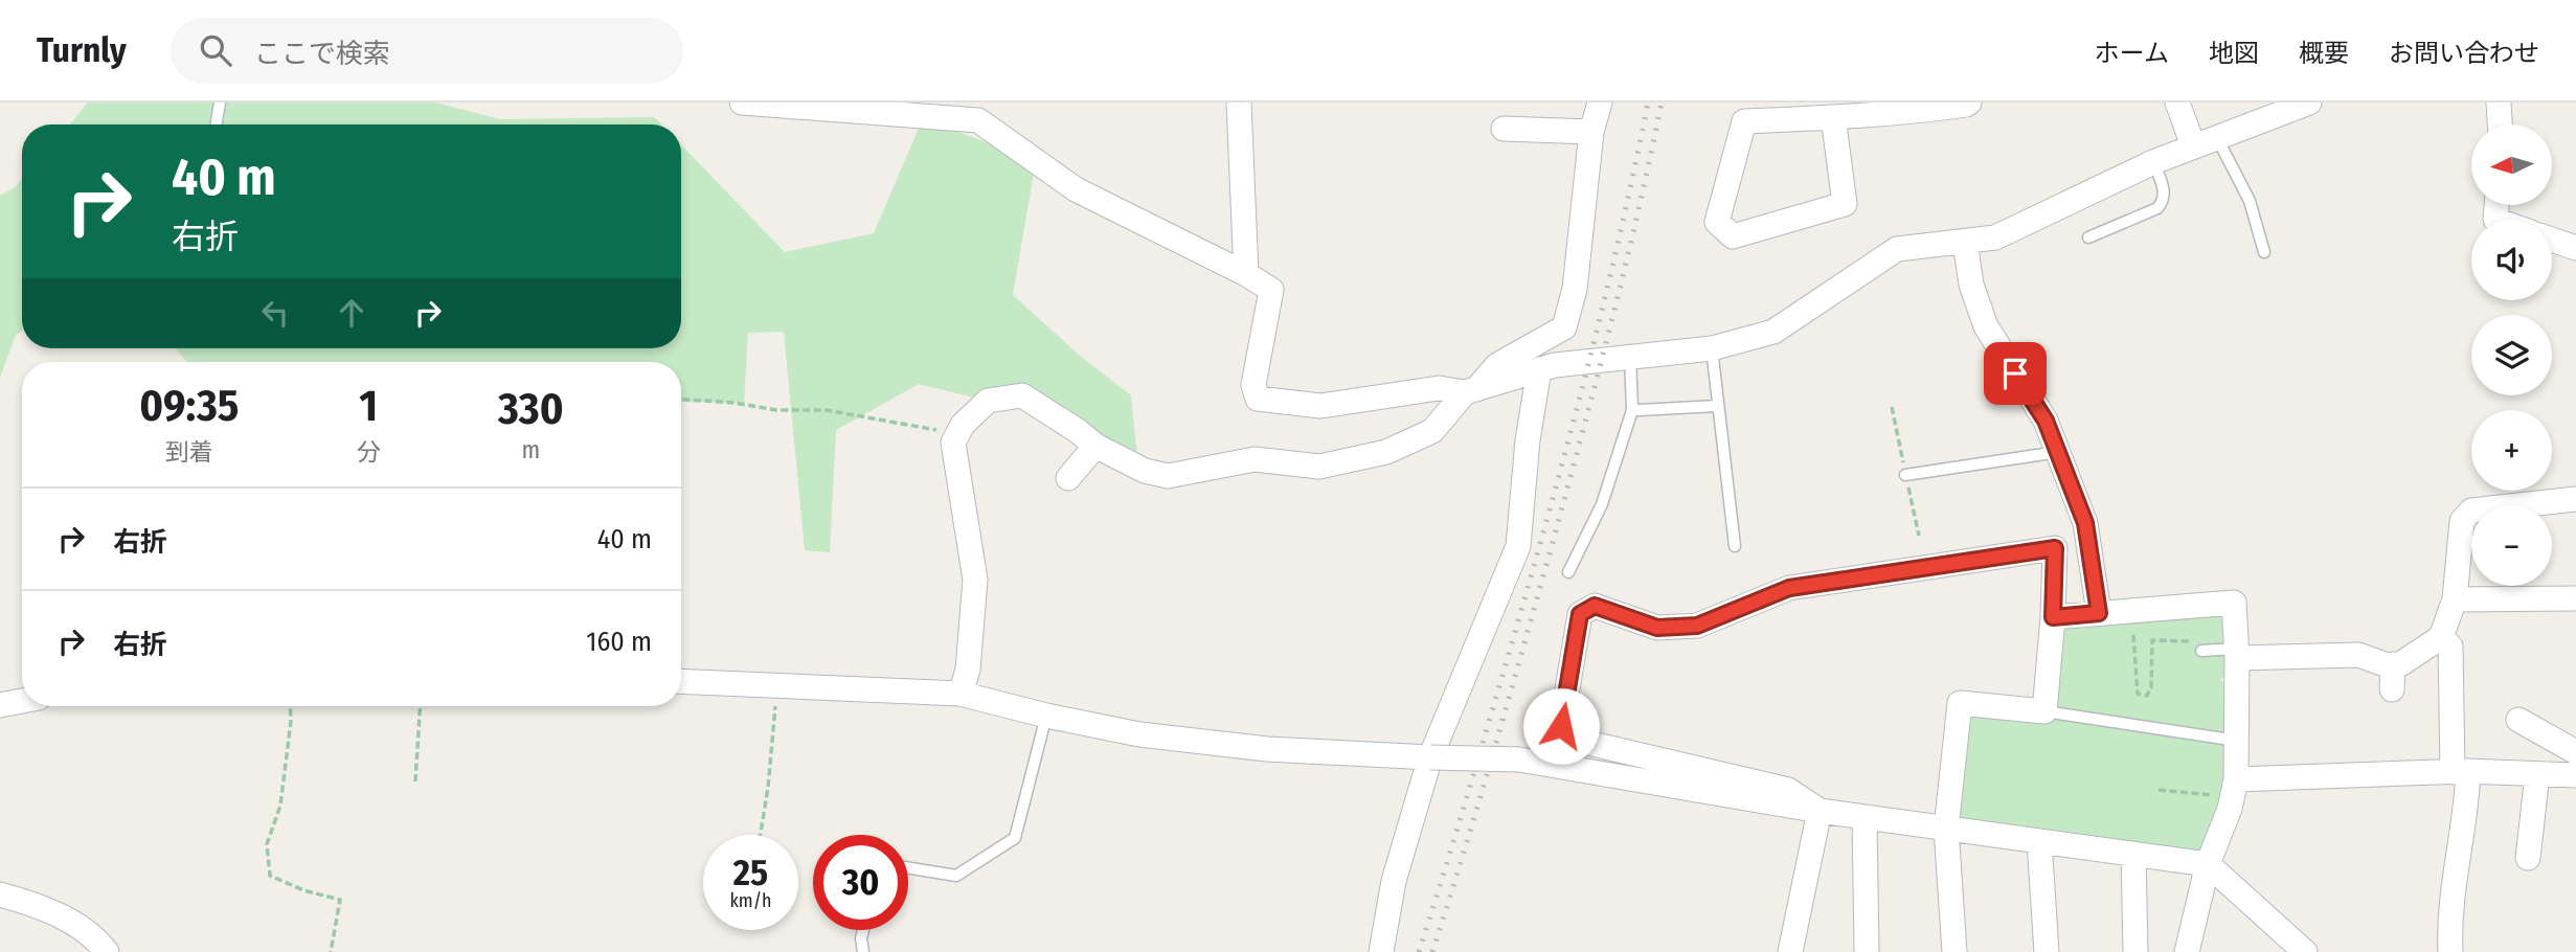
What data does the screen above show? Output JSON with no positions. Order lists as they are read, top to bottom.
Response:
{
  "north": "left",
  "page": {
    "header": "Turnly",
    "search": "ここで検索",
    "nav": [
      "ホーム",
      "地図",
      "概要",
      "お問い合わせ"
    ],
    "map_buttons": ["+", "−"],
    "turn": ["40 m", "右折"],
    "eta": [
      "09:35",
      "到着",
      "1",
      "分",
      "330",
      "m"
    ],
    "list": [
      {
        "name": "右折",
        "value": "40 m"
      },
      {
        "name": "右折",
        "value": "160 m"
      }
    ],
    "speed": "25 km/h",
    "limit": "30"
  }
}
